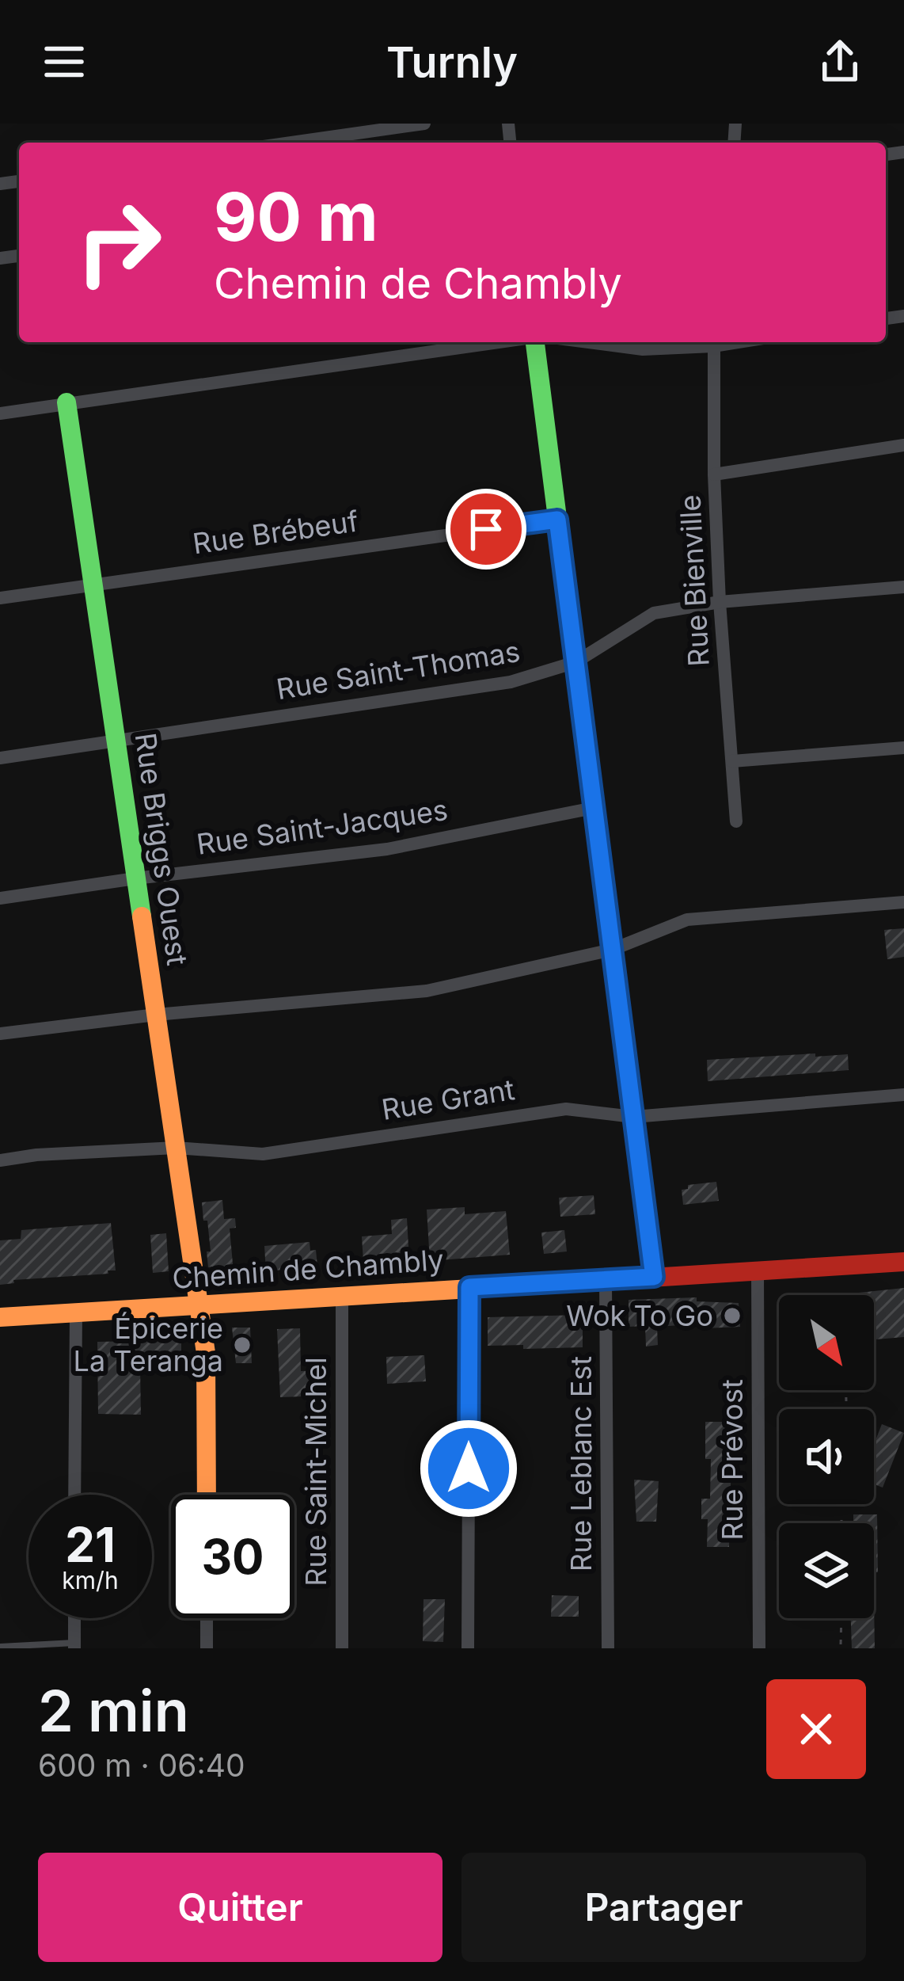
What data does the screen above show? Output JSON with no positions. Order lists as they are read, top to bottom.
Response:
{
  "streets": {
    "street": [
      "Rue Brébeuf",
      "Rue Bienville",
      "Rue Saint-Thomas",
      "Rue Saint-Jacques",
      "Rue Briggs Ouest",
      "Rue Grant",
      "Chemin de Chambly",
      "Rue Prévost",
      "Rue Leblanc Est",
      "Rue Saint-Michel"
    ]
  },
  "crossings": [
    ["Rue Brébeuf", "Rue Briggs Ouest"],
    ["Rue Bienville", "Rue Saint-Thomas"],
    ["Rue Saint-Thomas", "Rue Briggs Ouest"],
    ["Rue Saint-Jacques", "Rue Briggs Ouest"],
    ["Rue Briggs Ouest", "Rue Grant"],
    ["Rue Briggs Ouest", "Chemin de Chambly"],
    ["Chemin de Chambly", "Rue Prévost"],
    ["Chemin de Chambly", "Rue Leblanc Est"],
    ["Chemin de Chambly", "Rue Saint-Michel"]
  ],
  "places": ["Wok To Go", "Épicerie La Teranga"],
  "north": "bottom right",
  "page": {
    "header": "Turnly",
    "turn": ["90 m", "Chemin de Chambly"],
    "speed": "21 km/h",
    "limit": "30",
    "heading": ["2 min", "600 m · 06:40"],
    "buttons": ["Quitter", "Partager"]
  }
}
